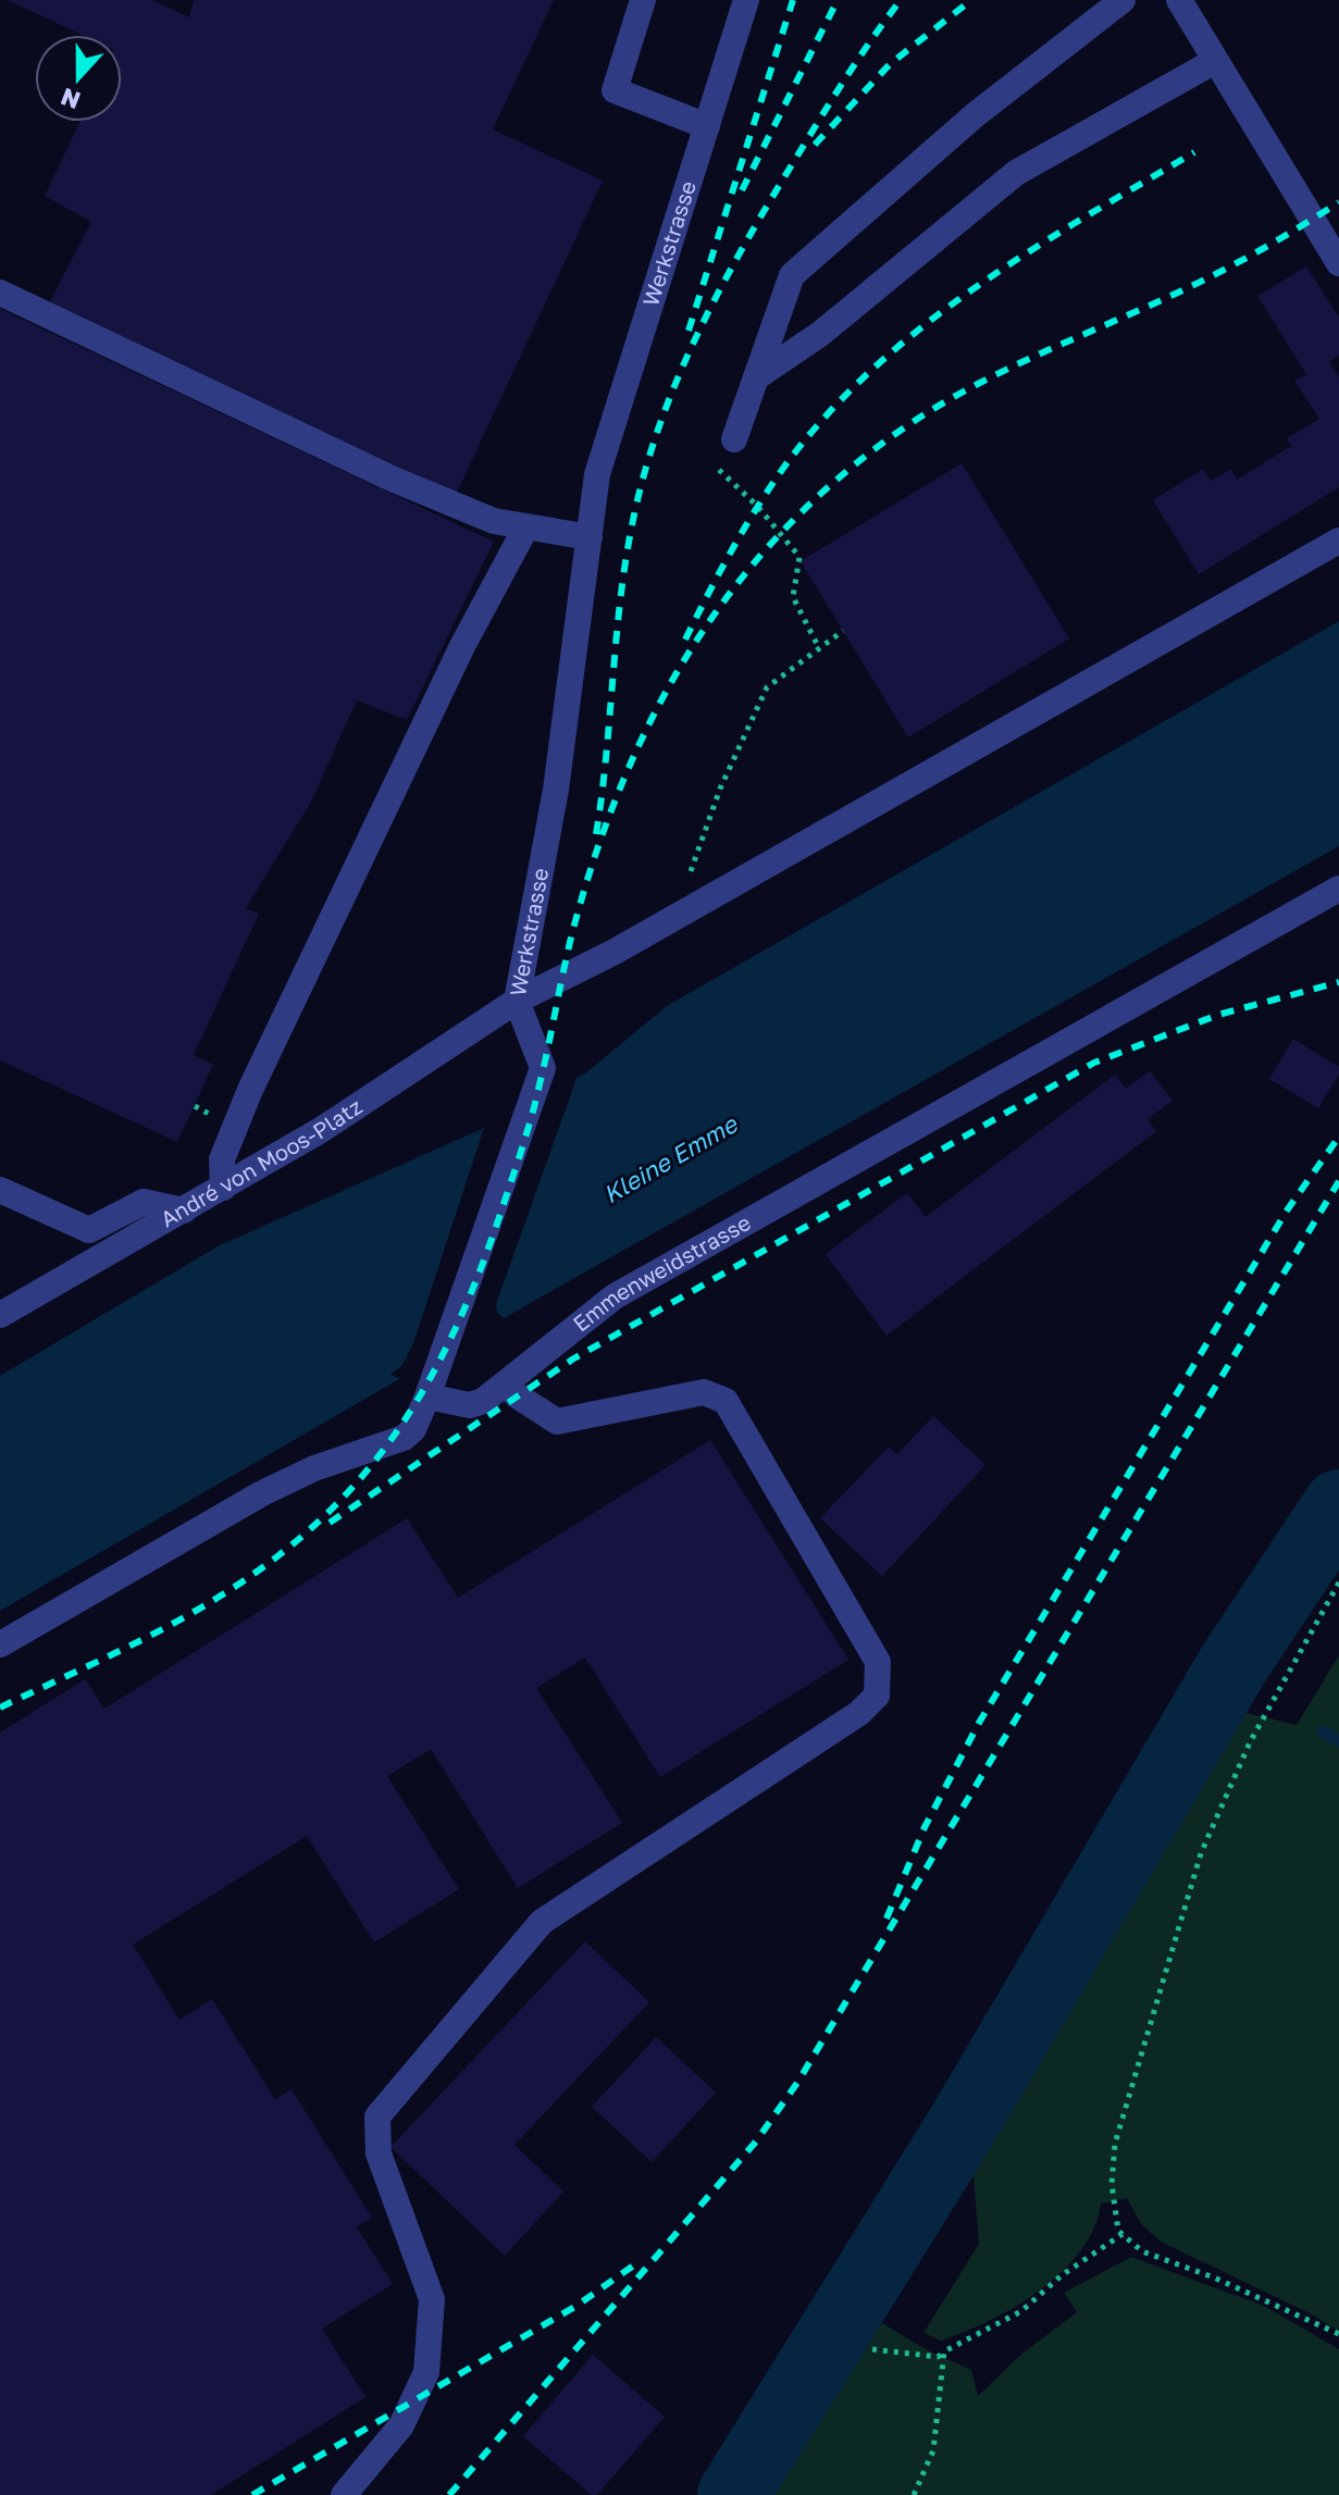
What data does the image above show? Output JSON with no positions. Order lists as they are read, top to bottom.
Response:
{
  "streets": {
    "street": ["Werkstrasse", "André von Moos-Platz", "Emmenweidstrasse"]
  },
  "crossings": [
    ["Werkstrasse", "André von Moos-Platz"]
  ],
  "water": ["Kleine Emme"],
  "north": "bottom"
}
